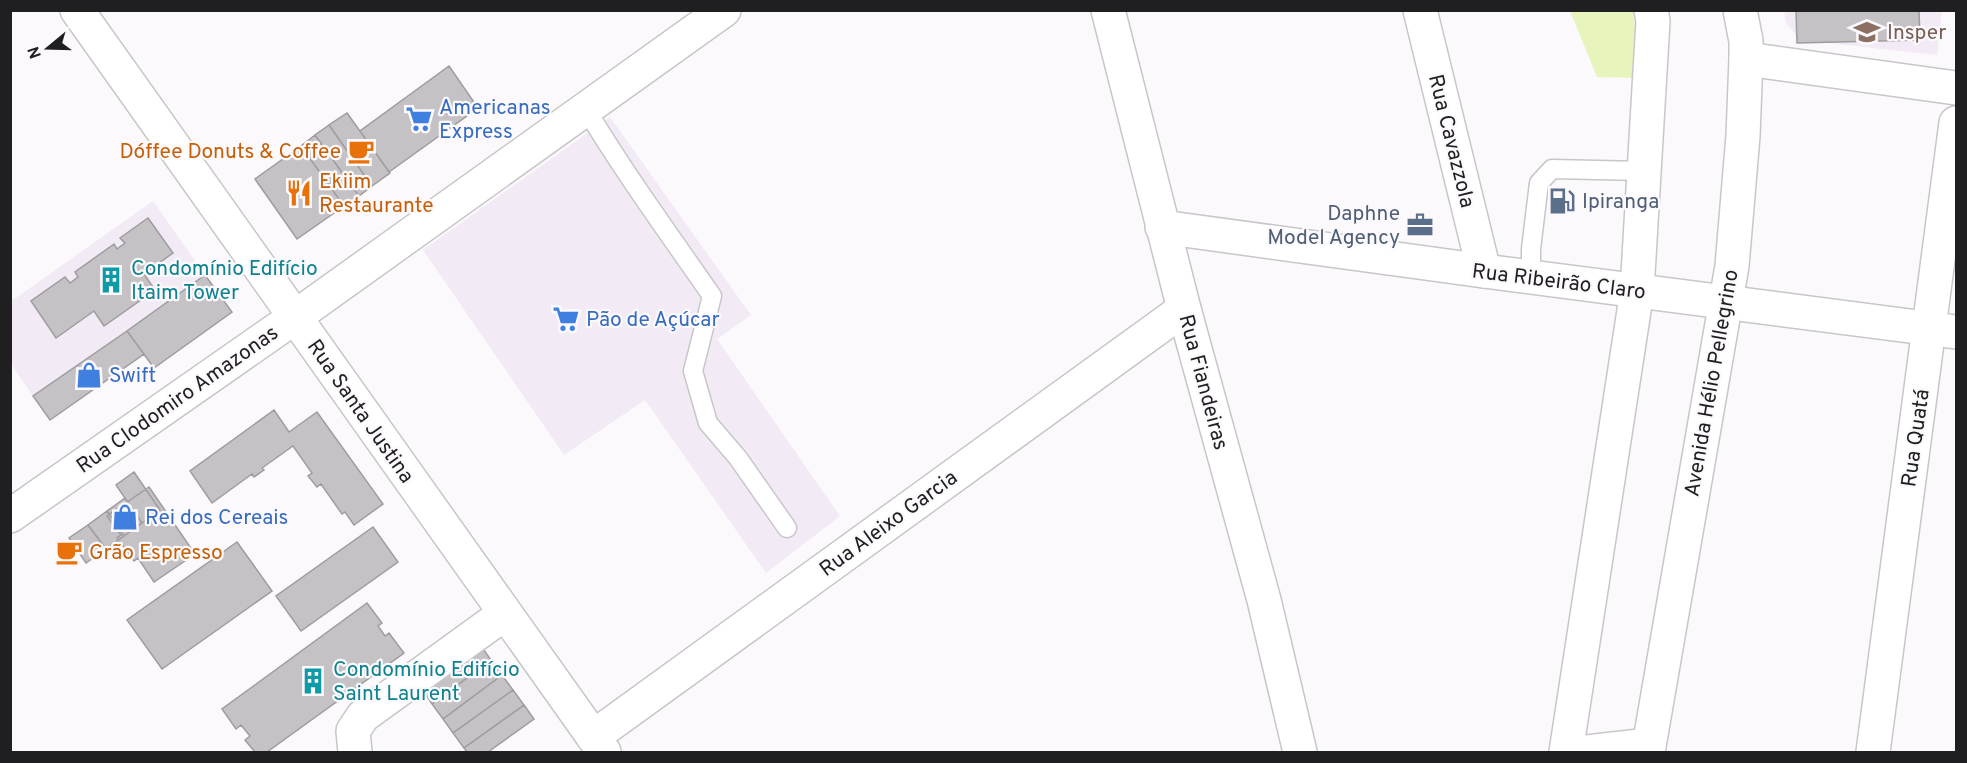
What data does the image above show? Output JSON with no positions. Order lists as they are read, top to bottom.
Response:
{
  "streets": {
    "street": [
      "Rua Cavazzola",
      "Rua Ribeirão Claro",
      "Rua Fiandeiras",
      "Avenida Hélio Pellegrino",
      "Rua Clodomiro Amazonas",
      "Rua Santa Justina",
      "Rua Quatá",
      "Rua Aleixo Garcia"
    ]
  },
  "crossings": [
    ["Rua Cavazzola", "Rua Ribeirão Claro"],
    ["Rua Ribeirão Claro", "Rua Fiandeiras"],
    ["Rua Ribeirão Claro", "Avenida Hélio Pellegrino"],
    ["Rua Ribeirão Claro", "Rua Quatá"],
    ["Rua Fiandeiras", "Rua Aleixo Garcia"],
    ["Rua Clodomiro Amazonas", "Rua Santa Justina"],
    ["Rua Santa Justina", "Rua Aleixo Garcia"]
  ],
  "places": {
    "school or university": ["Insper"],
    "supermarket": ["Americanas Express", "Pão de Açúcar"],
    "cafe": ["Dóffee Donuts & Coffee", "Grão Espresso"],
    "restaurant": ["Ekiim Restaurante"],
    "fuel station": ["Ipiranga"],
    "office": ["Daphne Model Agency"],
    "building": ["Condomínio Edifício Itaim Tower", "Condomínio Edifício Saint Laurent"],
    "shop": ["Swift", "Rei dos Cereais"]
  },
  "north": "left"
}
